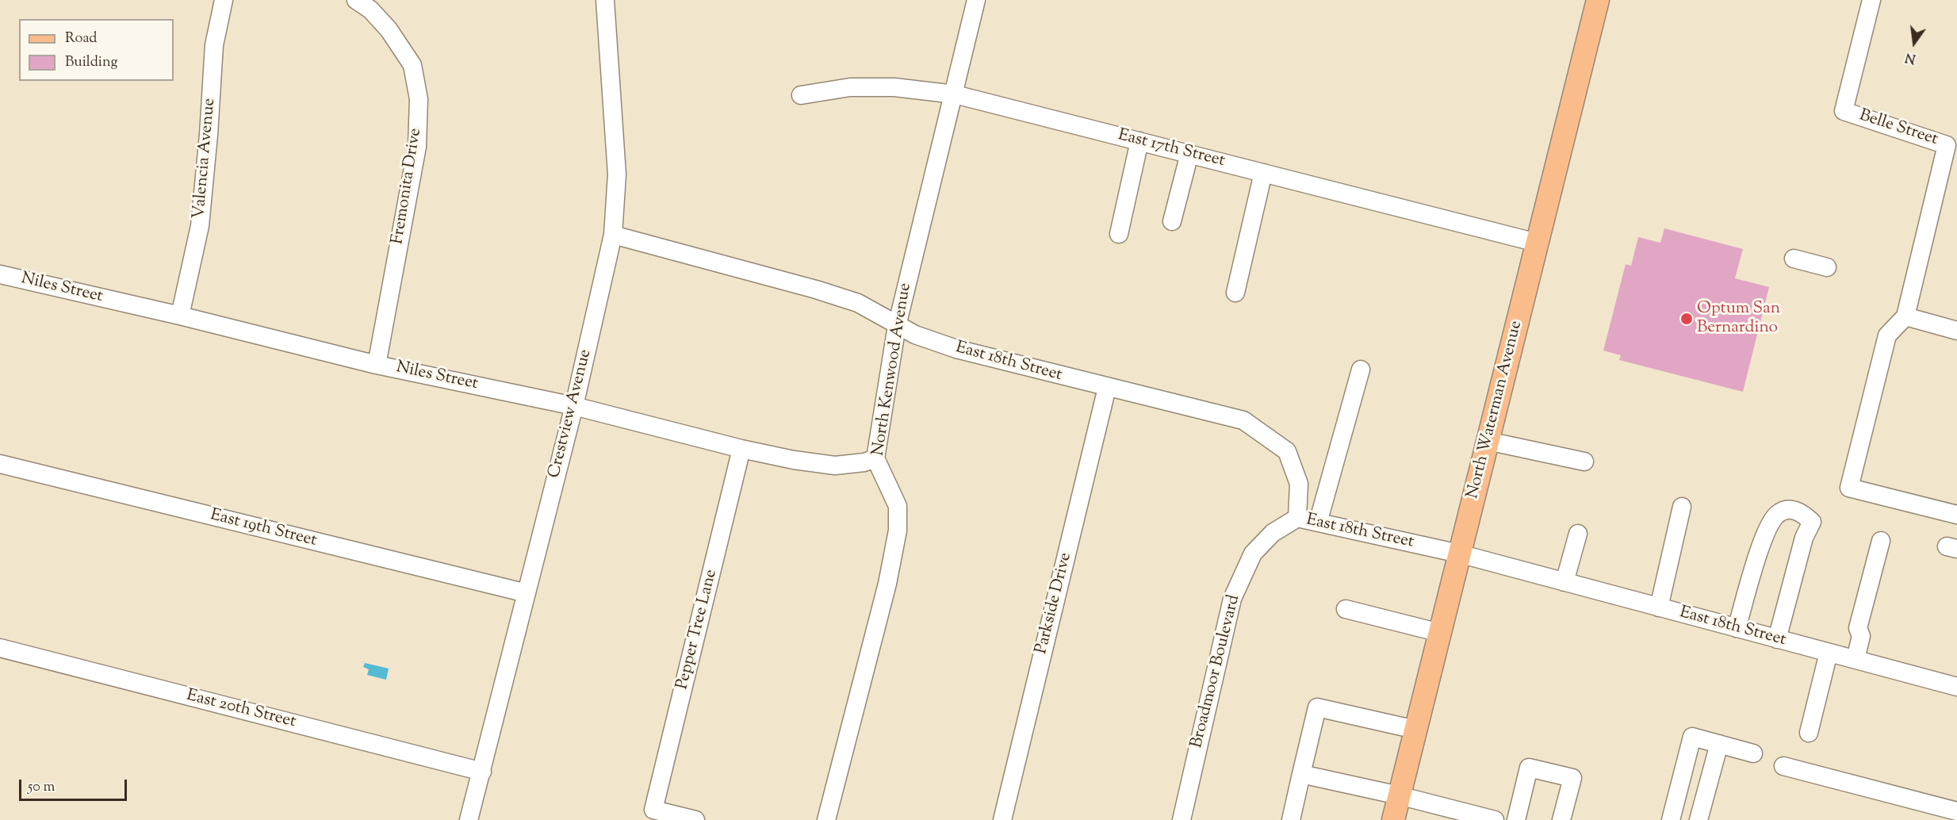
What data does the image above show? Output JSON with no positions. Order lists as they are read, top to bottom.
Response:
{
  "streets": {
    "main road": ["North Waterman Avenue"],
    "street": [
      "Belle Street",
      "East 17th Street",
      "Valencia Avenue",
      "Fremonita Drive",
      "Niles Street",
      "East 18th Street",
      "North Kenwood Avenue",
      "Crestview Avenue",
      "East 19th Street",
      "Parkside Drive",
      "Pepper Tree Lane",
      "Broadmoor Boulevard",
      "East 20th Street"
    ]
  },
  "crossings": [
    ["East 17th Street", "North Kenwood Avenue"],
    ["East 17th Street", "North Waterman Avenue"],
    ["Valencia Avenue", "Niles Street"],
    ["Fremonita Drive", "Niles Street"],
    ["Niles Street", "North Kenwood Avenue"],
    ["Niles Street", "Crestview Avenue"],
    ["Niles Street", "Pepper Tree Lane"],
    ["East 18th Street", "North Kenwood Avenue"],
    ["East 18th Street", "North Waterman Avenue"],
    ["East 18th Street", "Crestview Avenue"],
    ["East 18th Street", "Parkside Drive"],
    ["East 18th Street", "Broadmoor Boulevard"],
    ["Crestview Avenue", "East 19th Street"],
    ["Crestview Avenue", "East 20th Street"]
  ],
  "places": ["Optum San Bernardino"],
  "legend": ["Road", "Building"],
  "scale_bar": "50 m",
  "north": "bottom"
}
